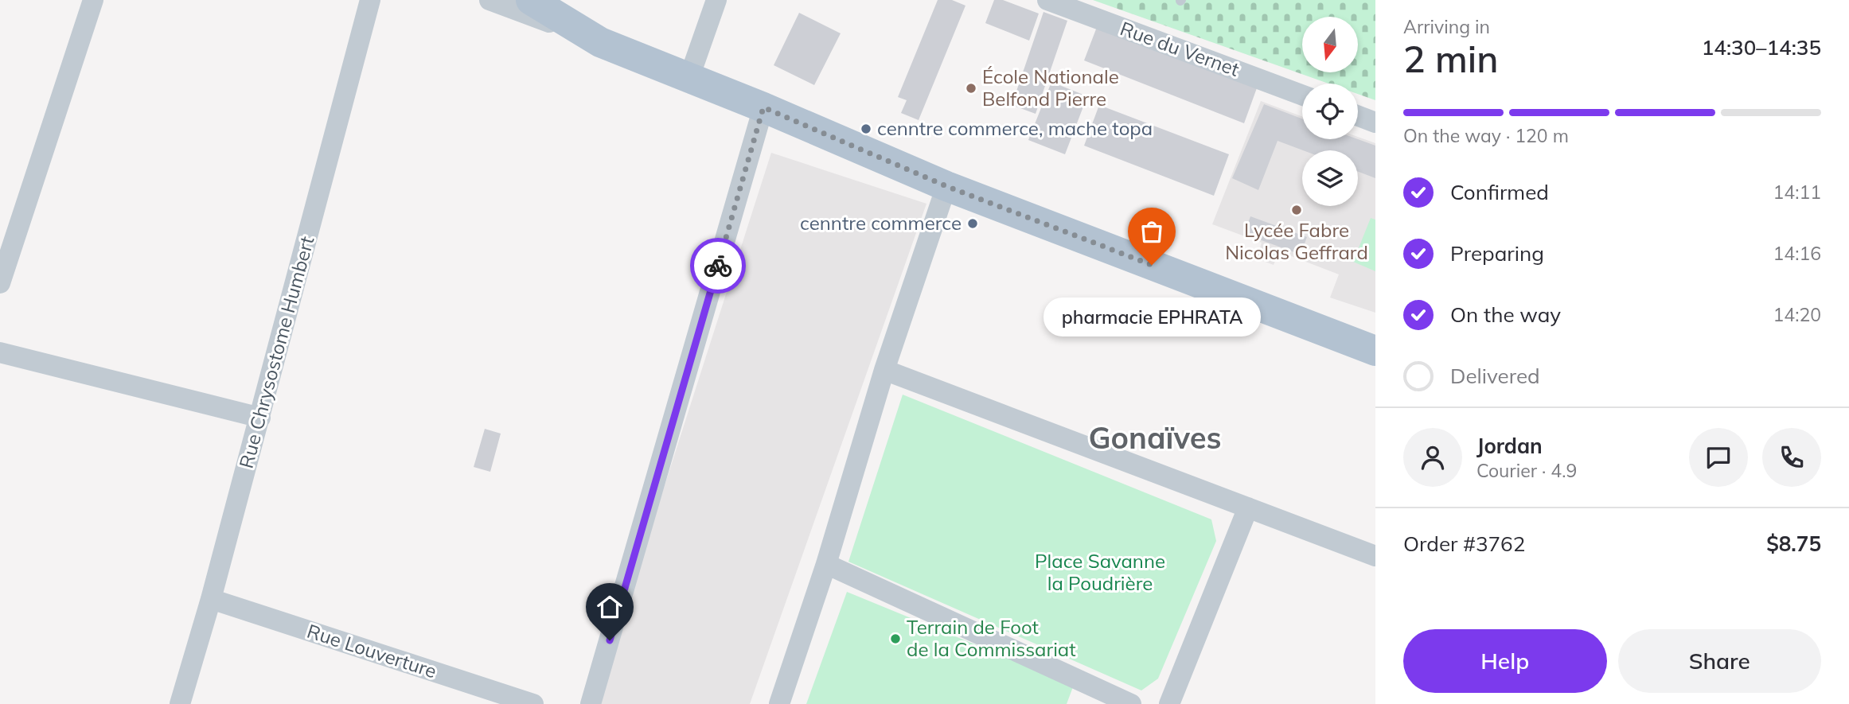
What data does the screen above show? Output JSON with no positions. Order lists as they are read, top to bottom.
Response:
{
  "streets": {
    "street": ["Rue du Vernet", "Rue Chrysostome Humbert", "Rue Louverture"]
  },
  "crossings": [
    ["Rue Chrysostome Humbert", "Rue Louverture"]
  ],
  "districts": ["Gonaïves"],
  "parks": ["Place Savanne la Poudrière"],
  "places": [
    "École Nationale Belfond Pierre",
    "cenntre commerce, mache topa",
    "Lycée Fabre Nicolas Geffrard",
    "cenntre commerce",
    "pharmacie EPHRATA",
    "Terrain de Foot de la Commissariat"
  ],
  "north": "bottom",
  "page": {
    "heading": ["2 min", "Arriving in", "14:30–14:35"],
    "panel": [
      "Jordan",
      "Courier · 4.9",
      "Order #3762",
      "$8.75"
    ],
    "bar": "On the way · 120 m",
    "list": [
      ["Confirmed", "14:11"],
      ["Preparing", "14:16"],
      ["On the way", "14:20"],
      "Delivered"
    ],
    "bubble": "pharmacie EPHRATA",
    "buttons": ["Help", "Share"]
  }
}
